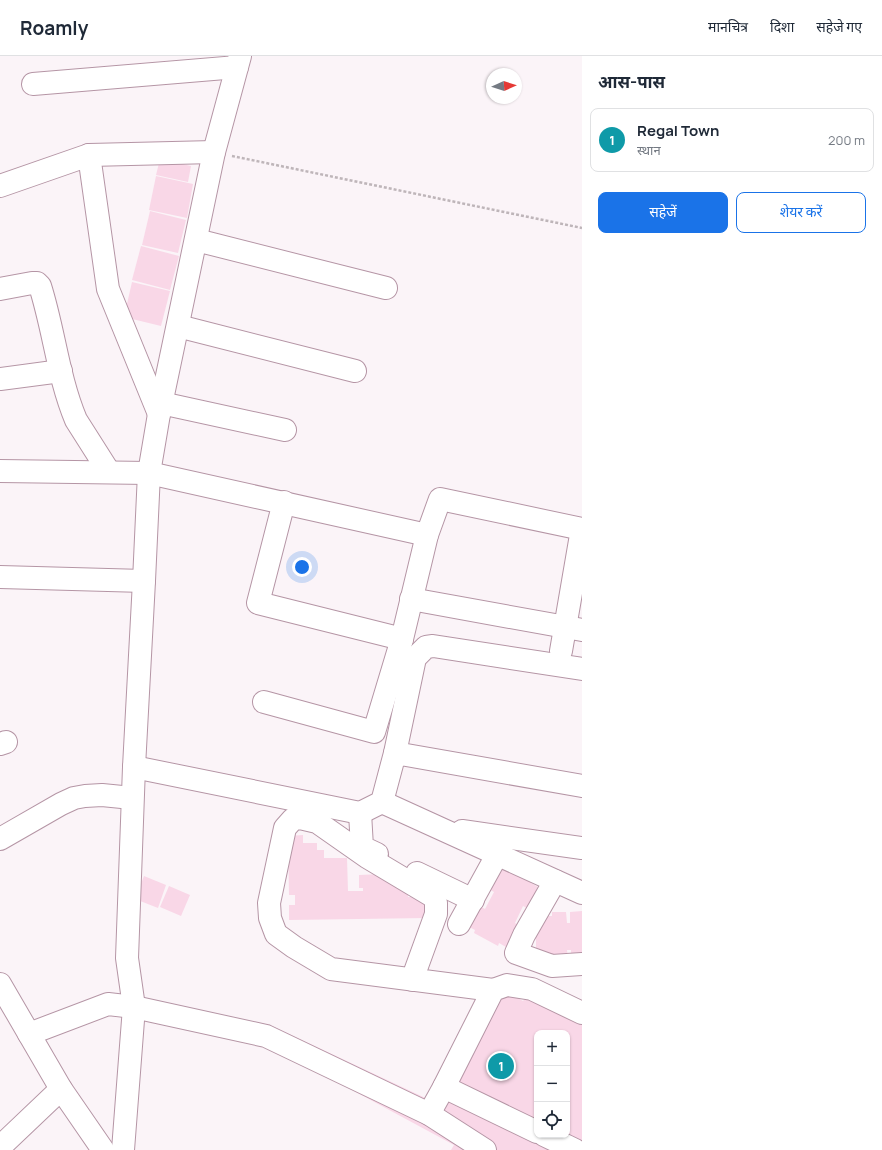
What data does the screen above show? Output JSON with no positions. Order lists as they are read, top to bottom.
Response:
{
  "north": "right",
  "page": {
    "header": "Roamly",
    "nav": ["मानचित्र", "दिशा", "सहेजे गए"],
    "heading": "आस-पास",
    "list": [
      {
        "mark": "1",
        "name": "Regal Town",
        "note": "स्थान",
        "value": "200 m"
      }
    ],
    "buttons": ["सहेजें", "शेयर करें"],
    "map_buttons": ["+", "−"],
    "pins": "1"
  }
}
